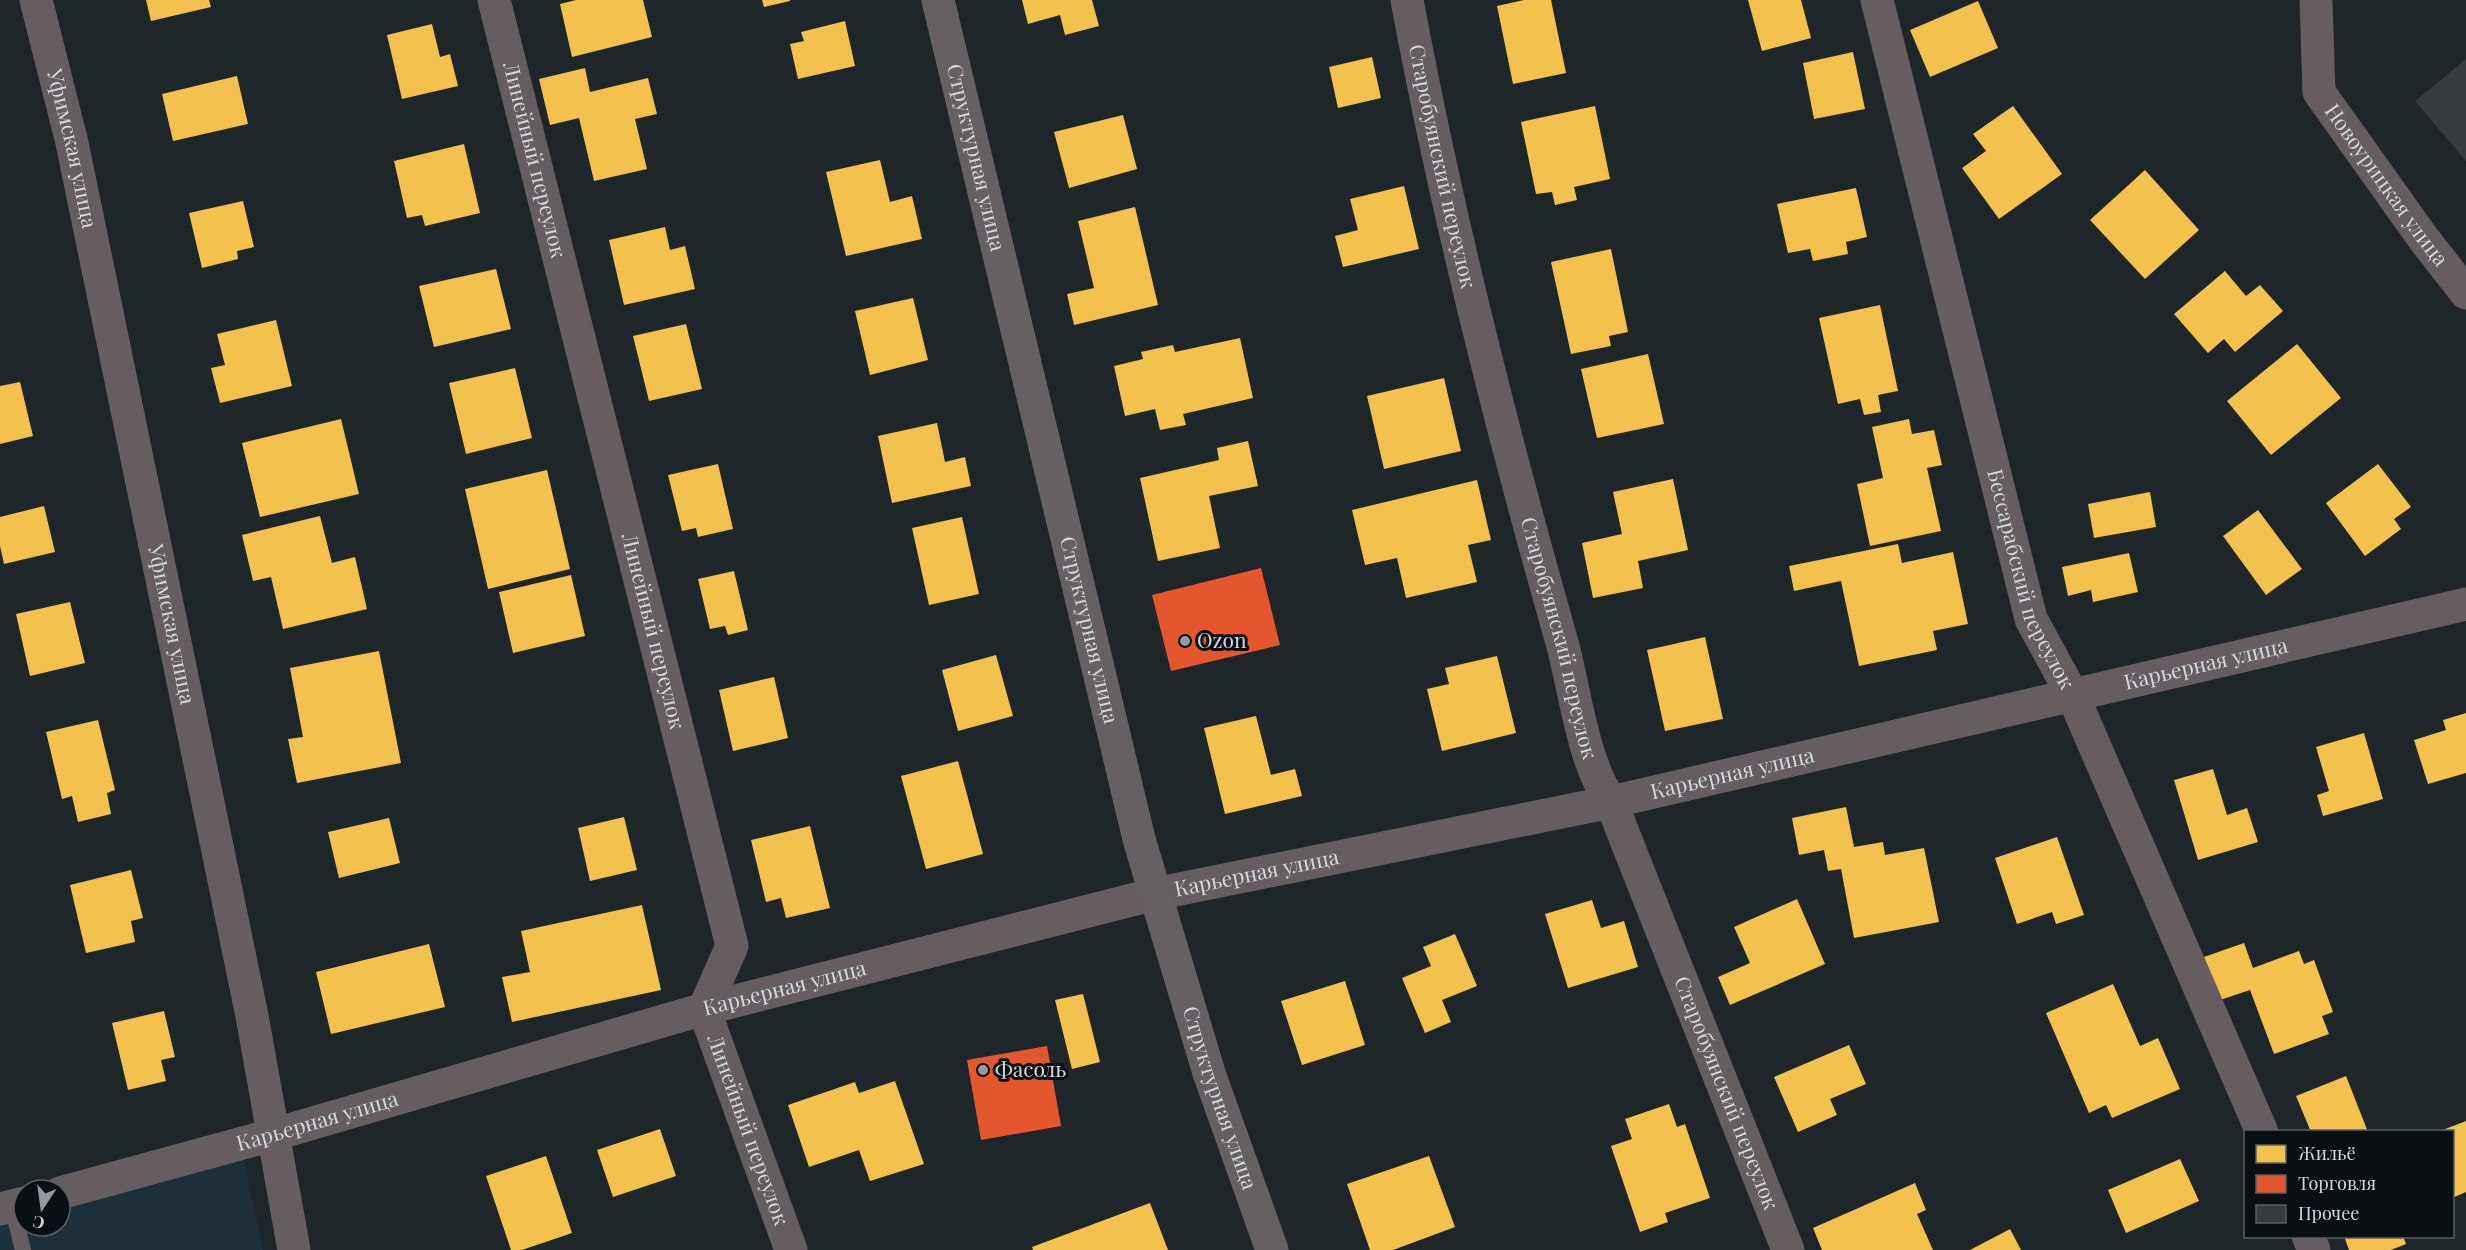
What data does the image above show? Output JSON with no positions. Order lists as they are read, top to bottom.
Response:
{
  "streets": {
    "main road": ["Структурная улица"],
    "street": [
      "Уфимская улица",
      "Линейный переулок",
      "Старобуянский переулок",
      "Новоурицкая улица",
      "Бессарабский переулок",
      "Карьерная улица"
    ]
  },
  "crossings": [
    ["Уфимская улица", "Карьерная улица"],
    ["Структурная улица", "Карьерная улица"],
    ["Линейный переулок", "Карьерная улица"],
    ["Старобуянский переулок", "Карьерная улица"],
    ["Бессарабский переулок", "Карьерная улица"]
  ],
  "places": ["Ozon", "Фасоль"],
  "legend": ["Жильё", "Торговля", "Прочее"],
  "north": "bottom"
}
